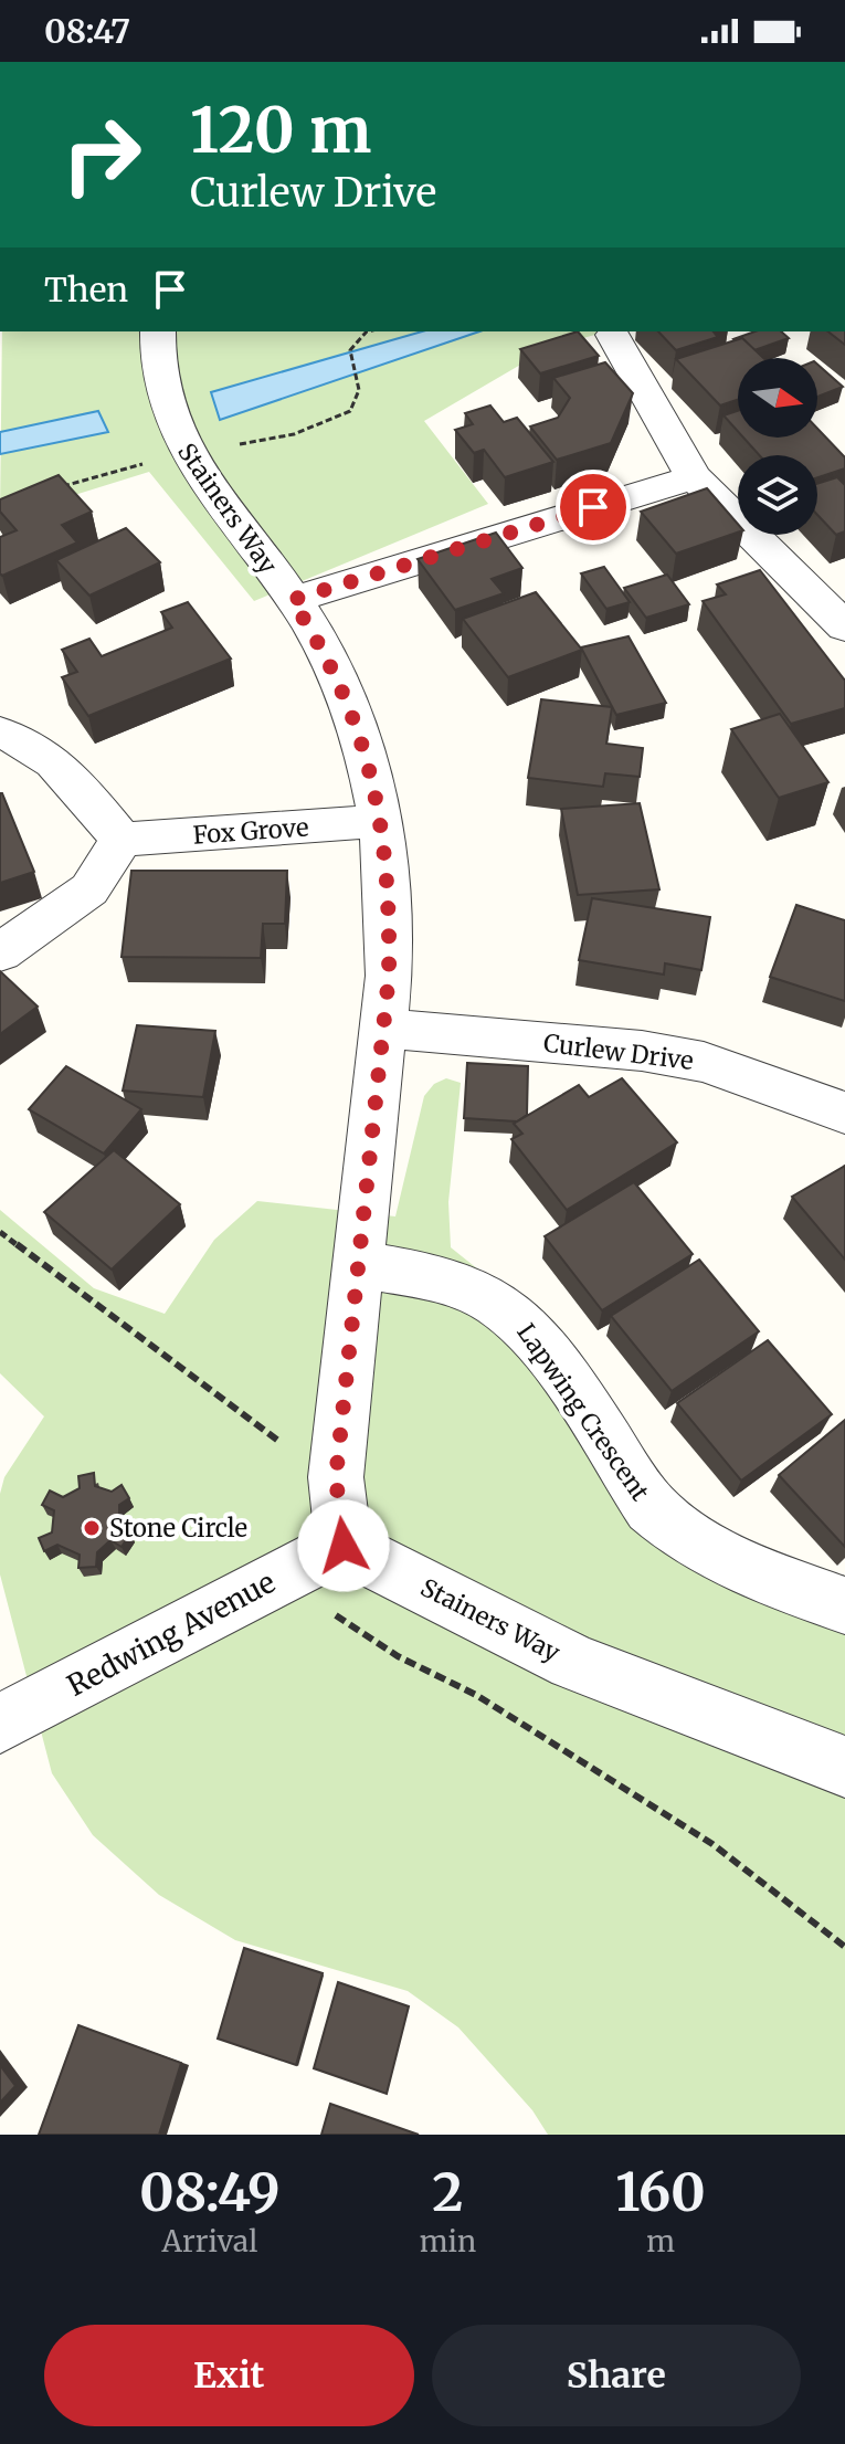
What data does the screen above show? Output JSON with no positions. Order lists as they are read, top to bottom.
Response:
{
  "streets": {
    "street": [
      "Stainers Way",
      "Fox Grove",
      "Curlew Drive",
      "Lapwing Crescent",
      "Redwing Avenue"
    ]
  },
  "crossings": [
    ["Stainers Way", "Fox Grove"],
    ["Stainers Way", "Curlew Drive"],
    ["Stainers Way", "Lapwing Crescent"],
    ["Stainers Way", "Redwing Avenue"]
  ],
  "places": ["Stone Circle"],
  "north": "right",
  "page": {
    "status": "08:47",
    "turn": ["120 m", "Curlew Drive"],
    "then": "Then",
    "eta": [
      "08:49",
      "Arrival",
      "2",
      "min",
      "160",
      "m"
    ],
    "buttons": ["Exit", "Share"]
  }
}
